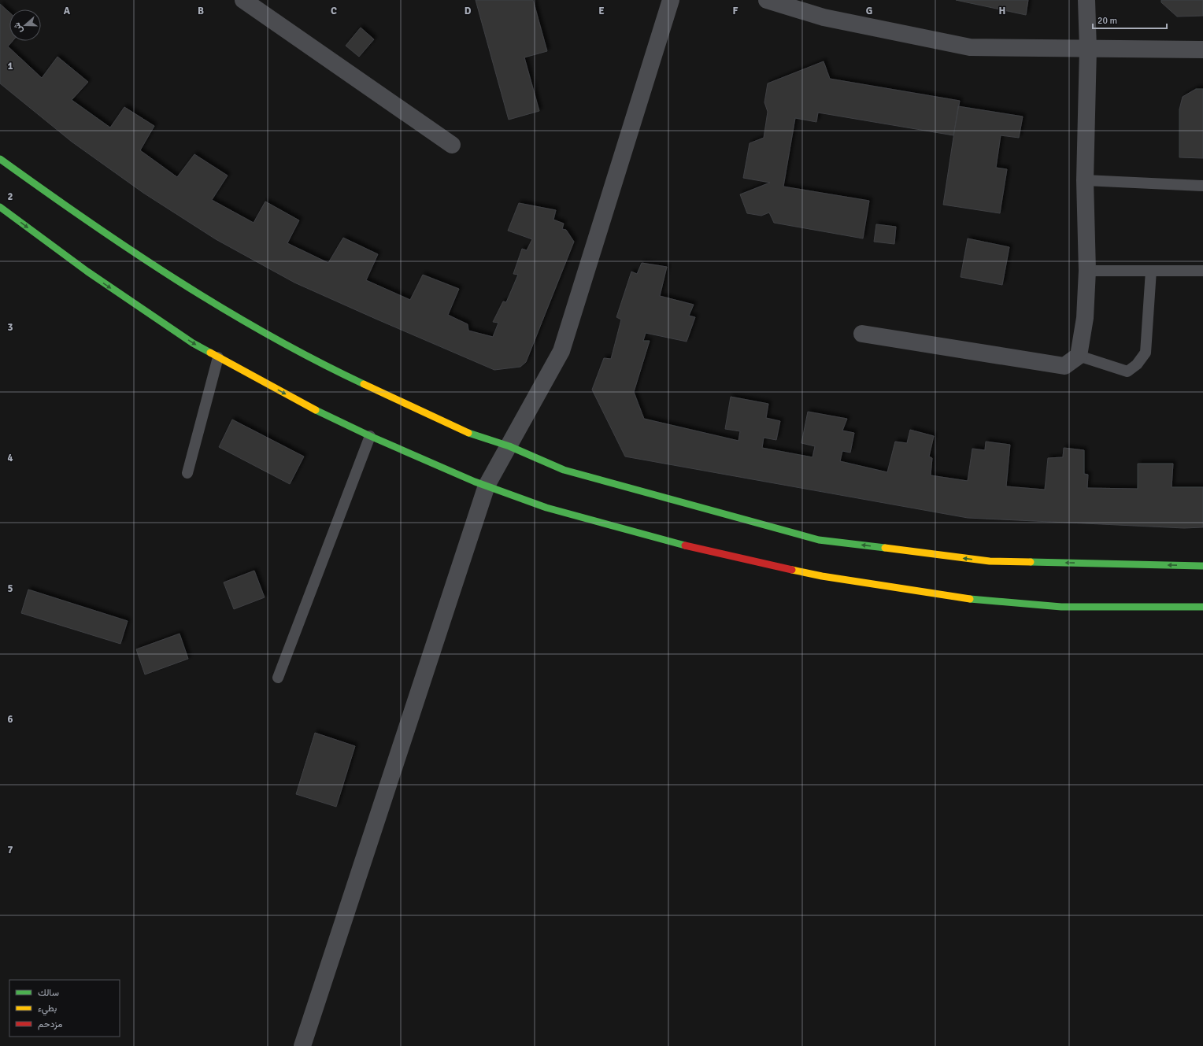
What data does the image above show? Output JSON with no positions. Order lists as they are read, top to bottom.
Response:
{
  "legend": ["سالك", "بطيء", "مزدحم"],
  "scale_bar": "20 m",
  "north": "left",
  "grid": {
    "columns": [
      "A",
      "B",
      "C",
      "D",
      "E",
      "F",
      "G",
      "H"
    ],
    "rows": [
      "1",
      "2",
      "3",
      "4",
      "5",
      "6",
      "7"
    ]
  }
}
